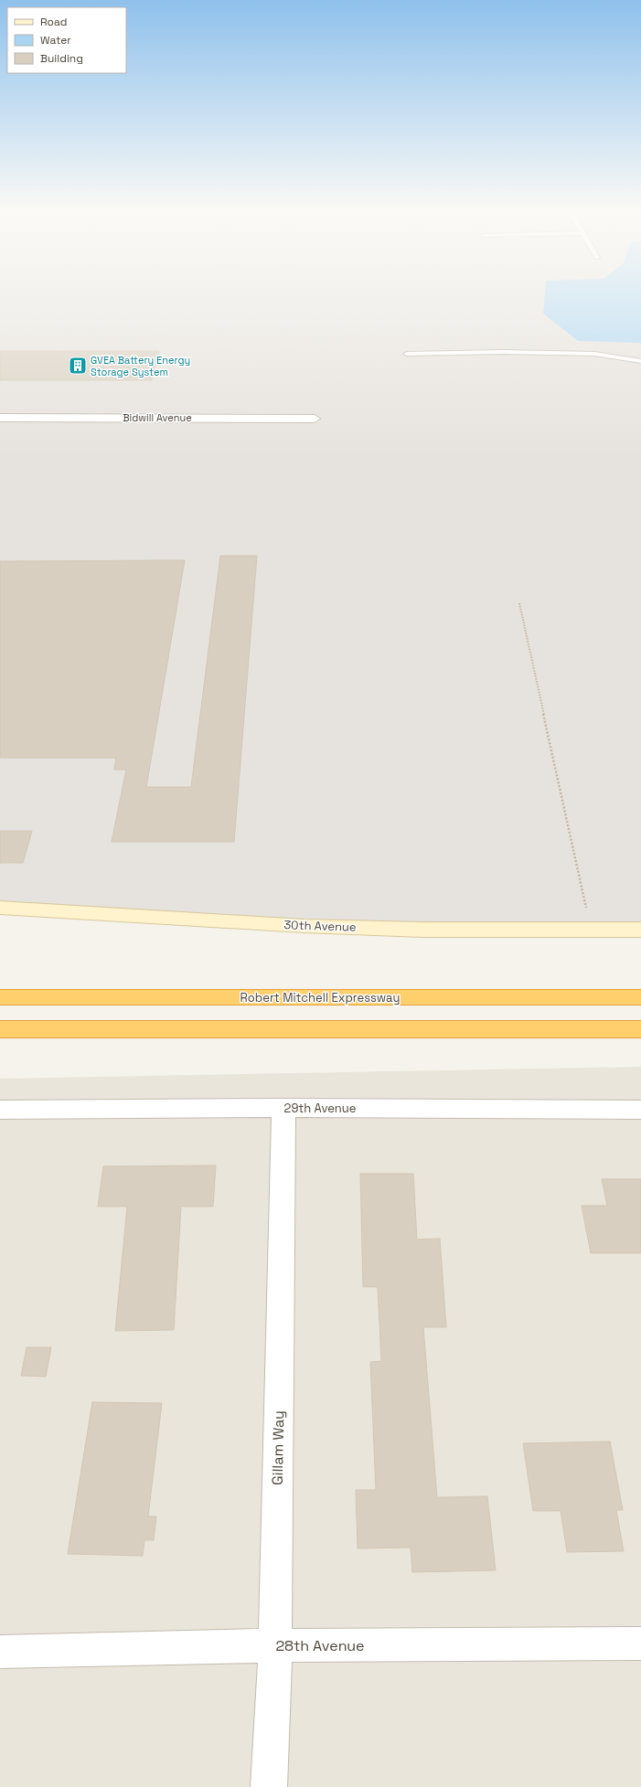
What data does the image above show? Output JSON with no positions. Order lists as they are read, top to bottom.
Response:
{
  "streets": {
    "highway": ["Robert Mitchell Expressway"],
    "main road": ["30th Avenue"],
    "street": [
      "Bidwill Avenue",
      "29th Avenue",
      "Gillam Way",
      "28th Avenue"
    ]
  },
  "crossings": [
    ["29th Avenue", "Gillam Way"],
    ["Gillam Way", "28th Avenue"]
  ],
  "places": {
    "building": ["GVEA Battery Energy Storage System"]
  },
  "legend": ["Road", "Water", "Building"]
}
